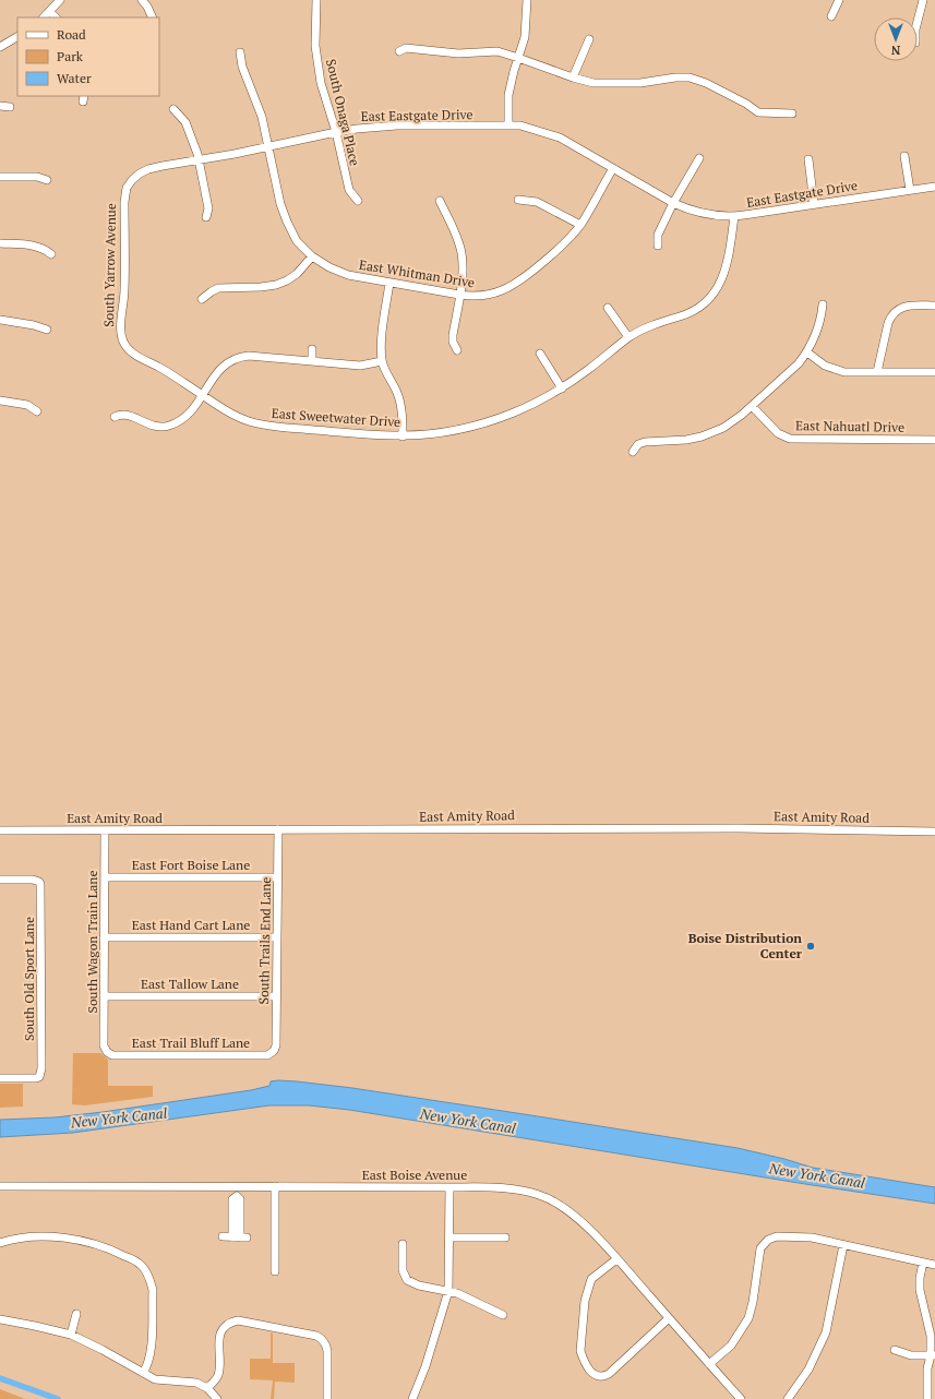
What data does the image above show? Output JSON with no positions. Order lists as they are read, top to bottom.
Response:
{
  "streets": {
    "street": [
      "South Onaga Place",
      "East Eastgate Drive",
      "South Yarrow Avenue",
      "East Whitman Drive",
      "East Sweetwater Drive",
      "East Nahuatl Drive",
      "East Amity Road",
      "East Fort Boise Lane",
      "East Hand Cart Lane",
      "South Trails End Lane",
      "South Wagon Train Lane",
      "South Old Sport Lane",
      "East Tallow Lane",
      "East Trail Bluff Lane",
      "East Boise Avenue"
    ]
  },
  "crossings": [
    ["South Onaga Place", "East Eastgate Drive"],
    ["East Eastgate Drive", "South Yarrow Avenue"],
    ["East Eastgate Drive", "East Whitman Drive"],
    ["East Eastgate Drive", "East Sweetwater Drive"],
    ["South Yarrow Avenue", "East Sweetwater Drive"],
    ["East Amity Road", "South Trails End Lane"],
    ["East Amity Road", "South Wagon Train Lane"],
    ["East Fort Boise Lane", "South Trails End Lane"],
    ["East Fort Boise Lane", "South Wagon Train Lane"],
    ["East Hand Cart Lane", "South Trails End Lane"],
    ["East Hand Cart Lane", "South Wagon Train Lane"],
    ["South Trails End Lane", "East Tallow Lane"],
    ["South Trails End Lane", "East Trail Bluff Lane"],
    ["South Wagon Train Lane", "East Tallow Lane"],
    ["South Wagon Train Lane", "East Trail Bluff Lane"]
  ],
  "water": ["New York Canal"],
  "places": ["Boise Distribution Center"],
  "legend": ["Road", "Park", "Water"],
  "north": "bottom"
}
